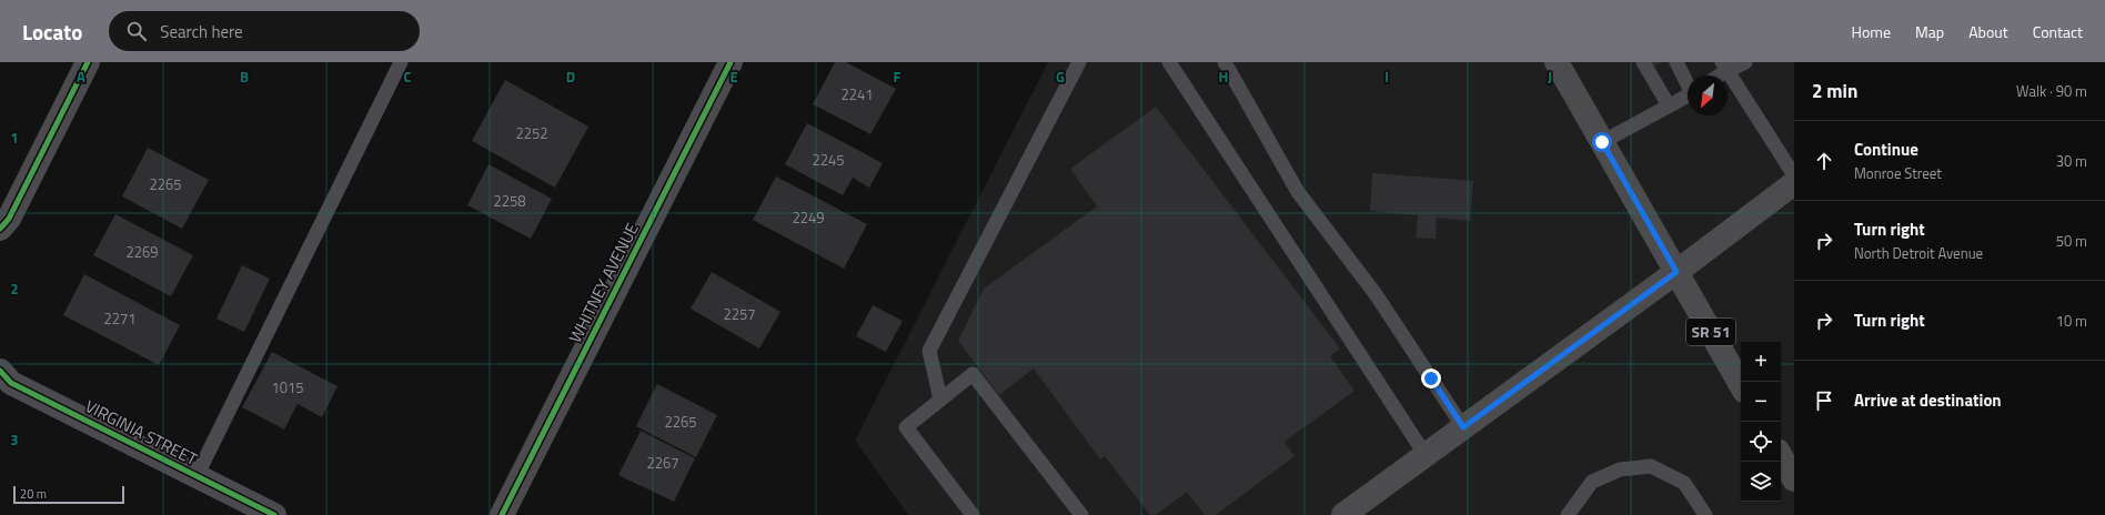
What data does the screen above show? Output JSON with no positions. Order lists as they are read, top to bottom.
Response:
{
  "streets": {
    "main road": ["SR 51"],
    "street": ["WHITNEY AVENUE", "VIRGINIA STREET"]
  },
  "house_numbers": [
    "2241",
    "2252",
    "2245",
    "2265",
    "2258",
    "2249",
    "2269",
    "2257",
    "2271",
    "1015",
    "2265",
    "2267"
  ],
  "scale_bar": "20 m",
  "north": "bottom left",
  "page": {
    "header": "Locato",
    "search": "Search here",
    "nav": [
      "Home",
      "Map",
      "About",
      "Contact"
    ],
    "heading": ["2 min", "Walk · 90 m"],
    "list": [
      ["Continue", "Monroe Street", "30 m"],
      ["Turn right", "North Detroit Avenue", "50 m"],
      ["Turn right", "10 m"],
      "Arrive at destination"
    ],
    "map_buttons": ["+", "−"],
    "scale": "20 m"
  },
  "grid": {
    "columns": [
      "A",
      "B",
      "C",
      "D",
      "E",
      "F",
      "G",
      "H",
      "I",
      "J"
    ],
    "rows": ["1", "2", "3"]
  }
}
